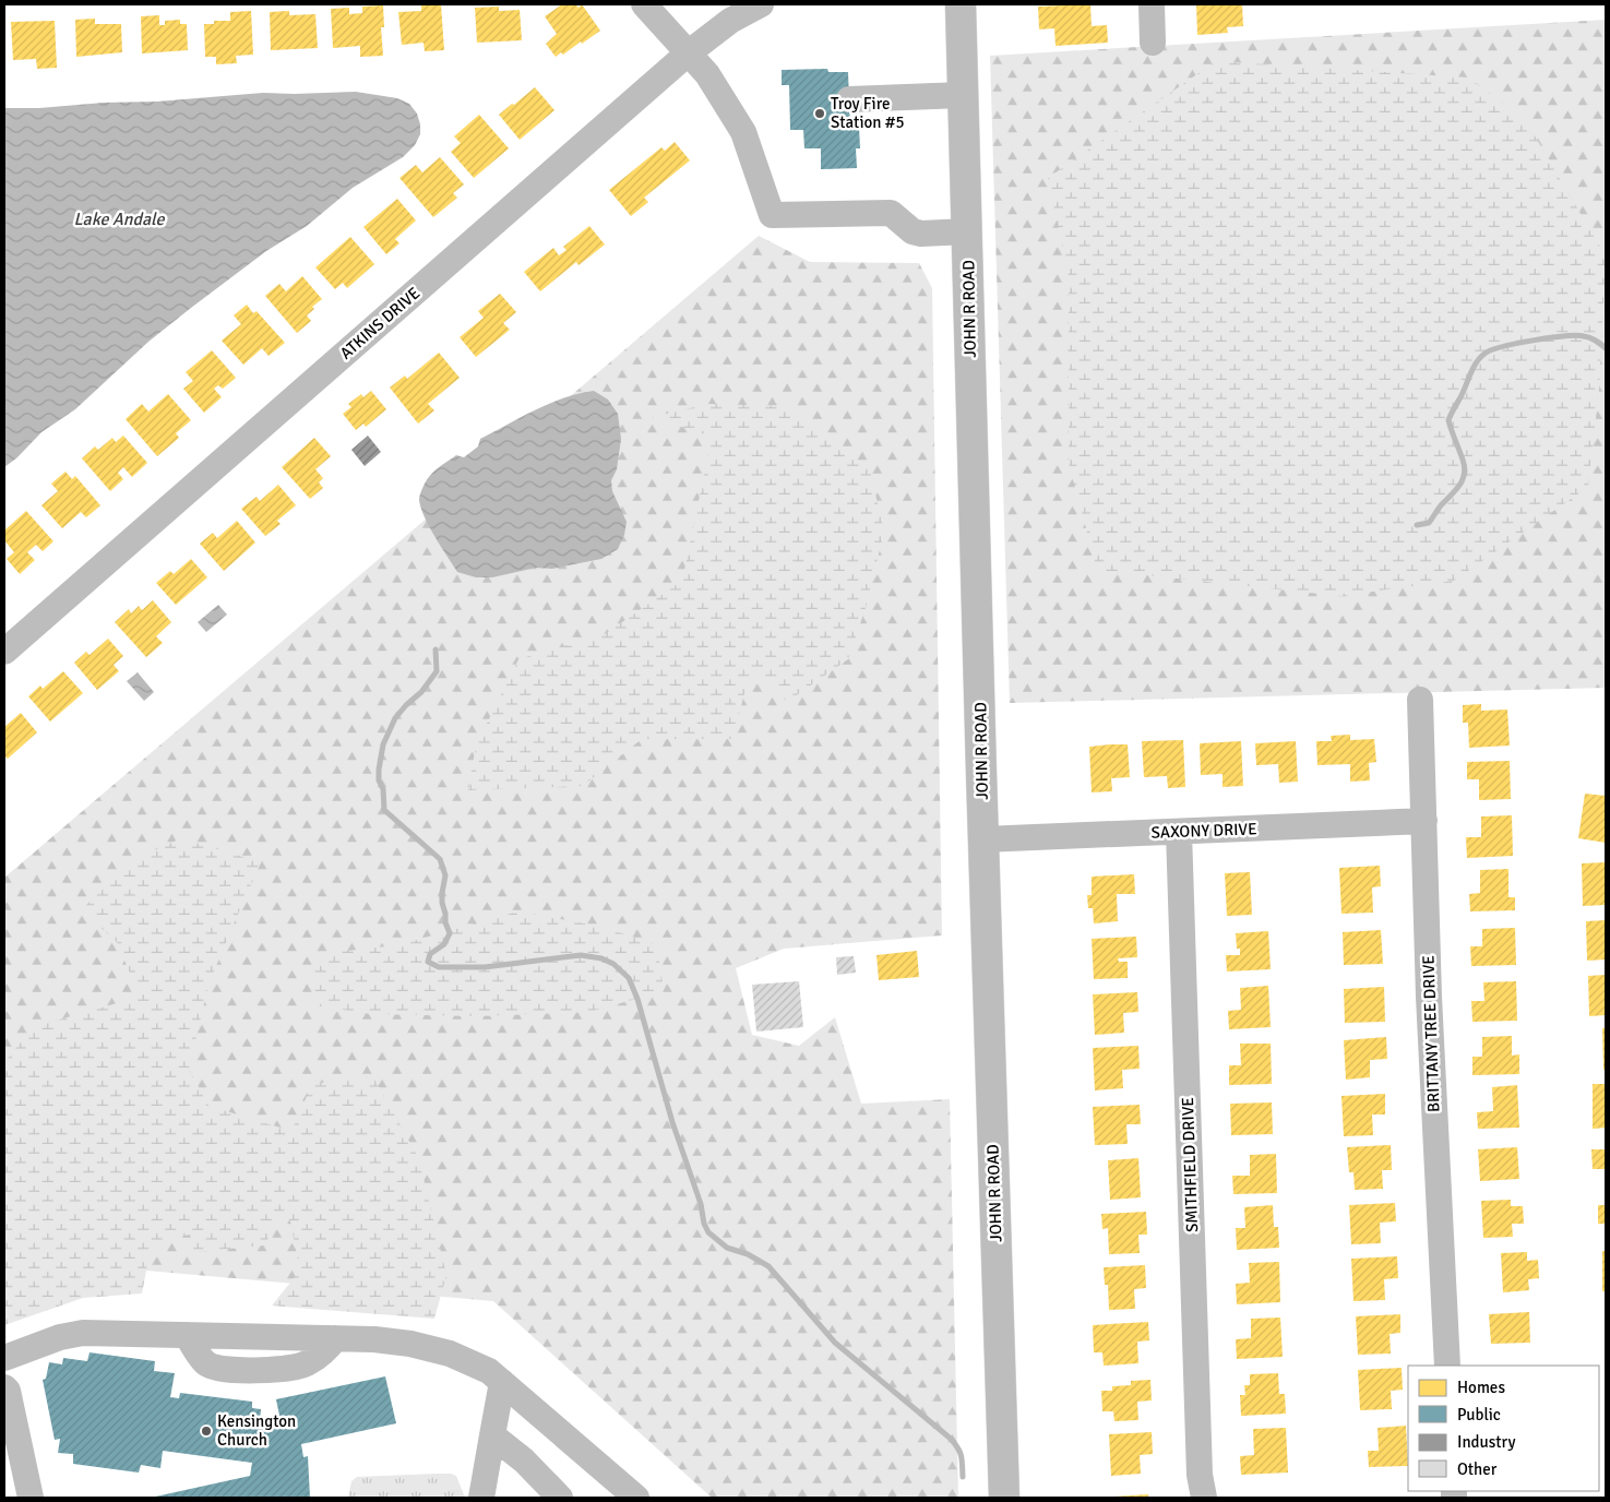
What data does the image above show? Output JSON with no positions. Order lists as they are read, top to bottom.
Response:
{
  "streets": {
    "main road": ["JOHN R ROAD"],
    "street": [
      "ATKINS DRIVE",
      "SAXONY DRIVE",
      "BRITTANY TREE DRIVE",
      "SMITHFIELD DRIVE"
    ]
  },
  "crossings": [
    ["JOHN R ROAD", "SAXONY DRIVE"],
    ["SAXONY DRIVE", "BRITTANY TREE DRIVE"],
    ["SAXONY DRIVE", "SMITHFIELD DRIVE"]
  ],
  "water": ["Lake Andale"],
  "places": ["Troy Fire Station #5", "Kensington Church"],
  "legend": [
    "Homes",
    "Public",
    "Industry",
    "Other"
  ]
}
